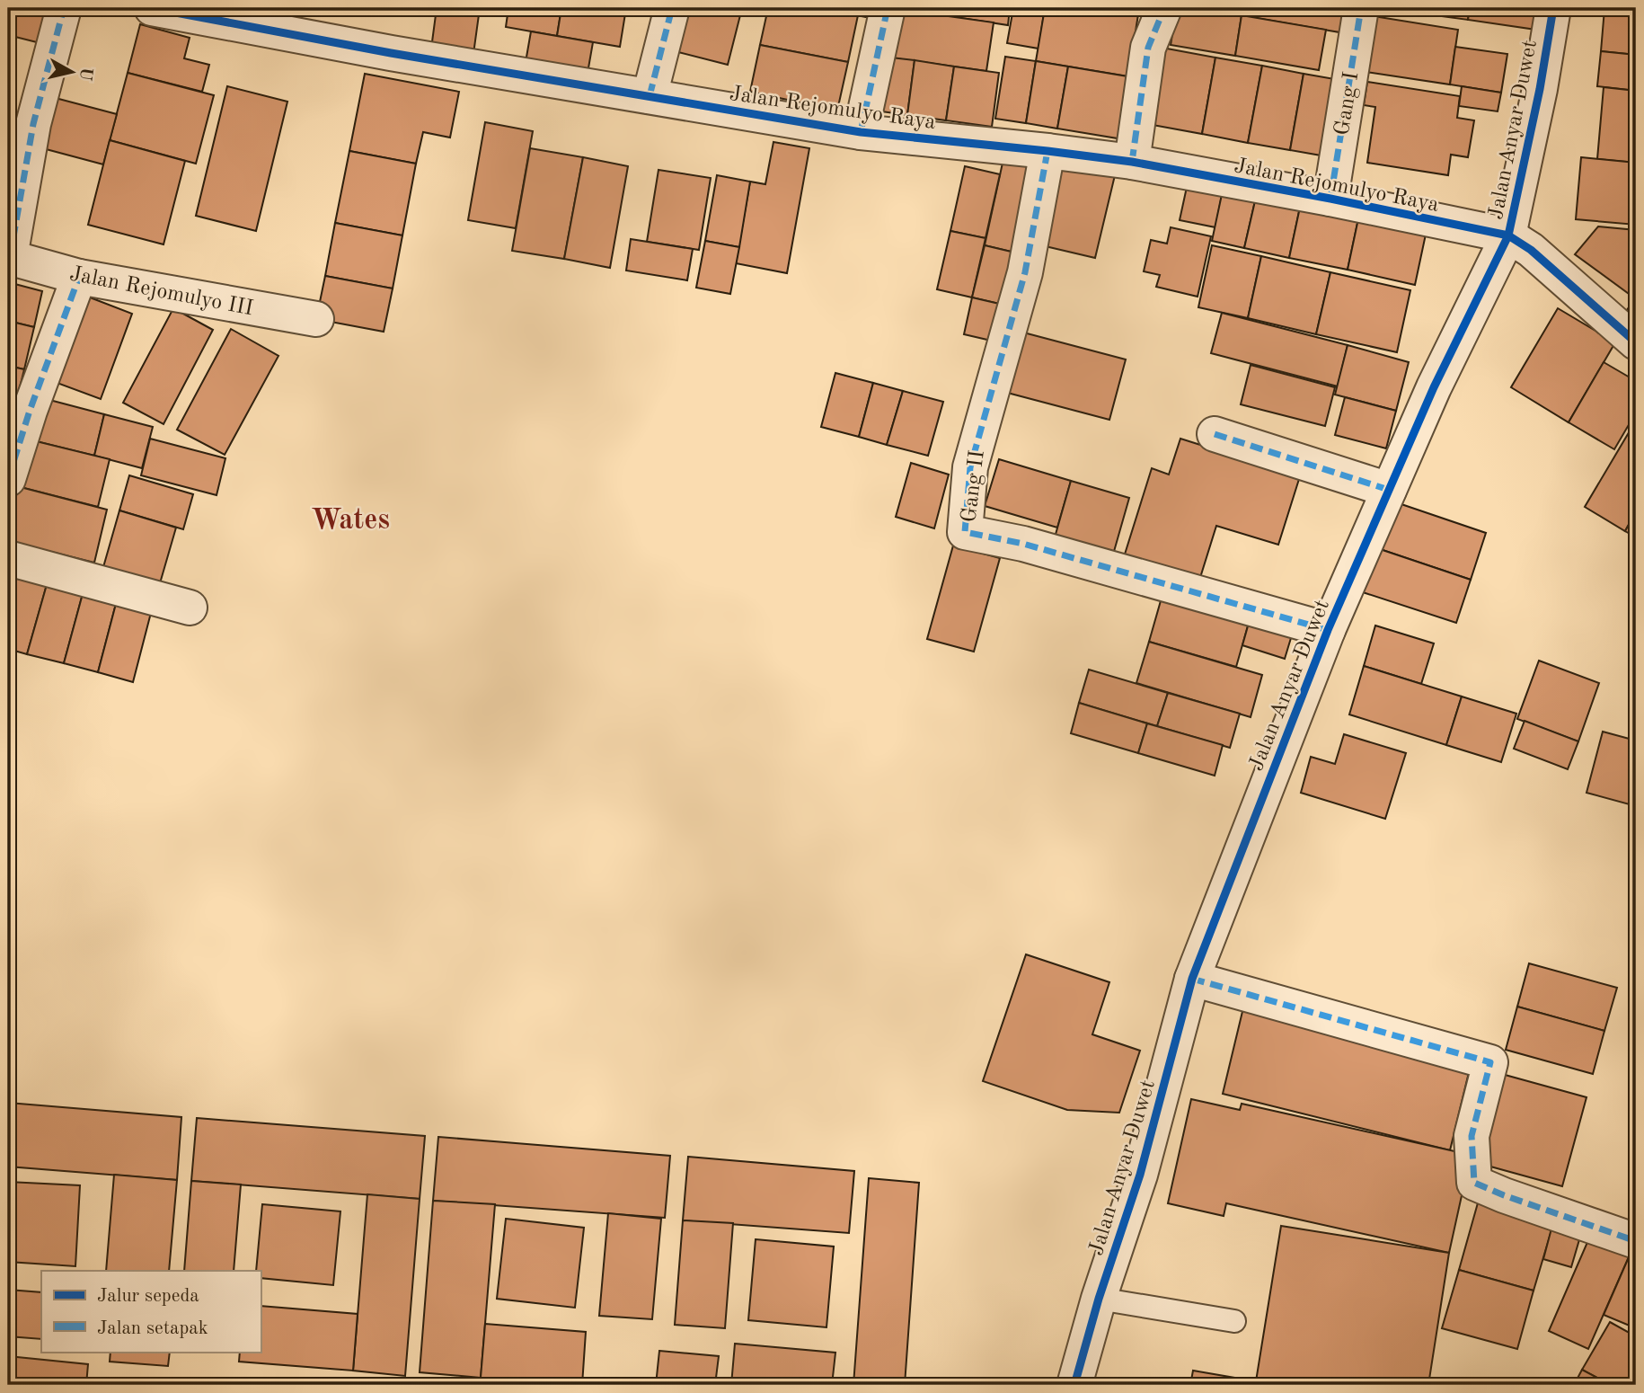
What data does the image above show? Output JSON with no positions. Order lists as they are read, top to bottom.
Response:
{
  "streets": {
    "street": [
      "Gang I",
      "Jalan Rejomulyo Raya",
      "Jalan Anyar Duwet",
      "Jalan Rejomulyo III",
      "Gang II"
    ]
  },
  "crossings": [
    ["Gang I", "Jalan Rejomulyo Raya"],
    ["Jalan Rejomulyo Raya", "Jalan Anyar Duwet"],
    ["Jalan Rejomulyo Raya", "Gang II"],
    ["Jalan Anyar Duwet", "Gang II"]
  ],
  "districts": ["Wates"],
  "legend": ["Jalur sepeda", "Jalan setapak"],
  "north": "right"
}
